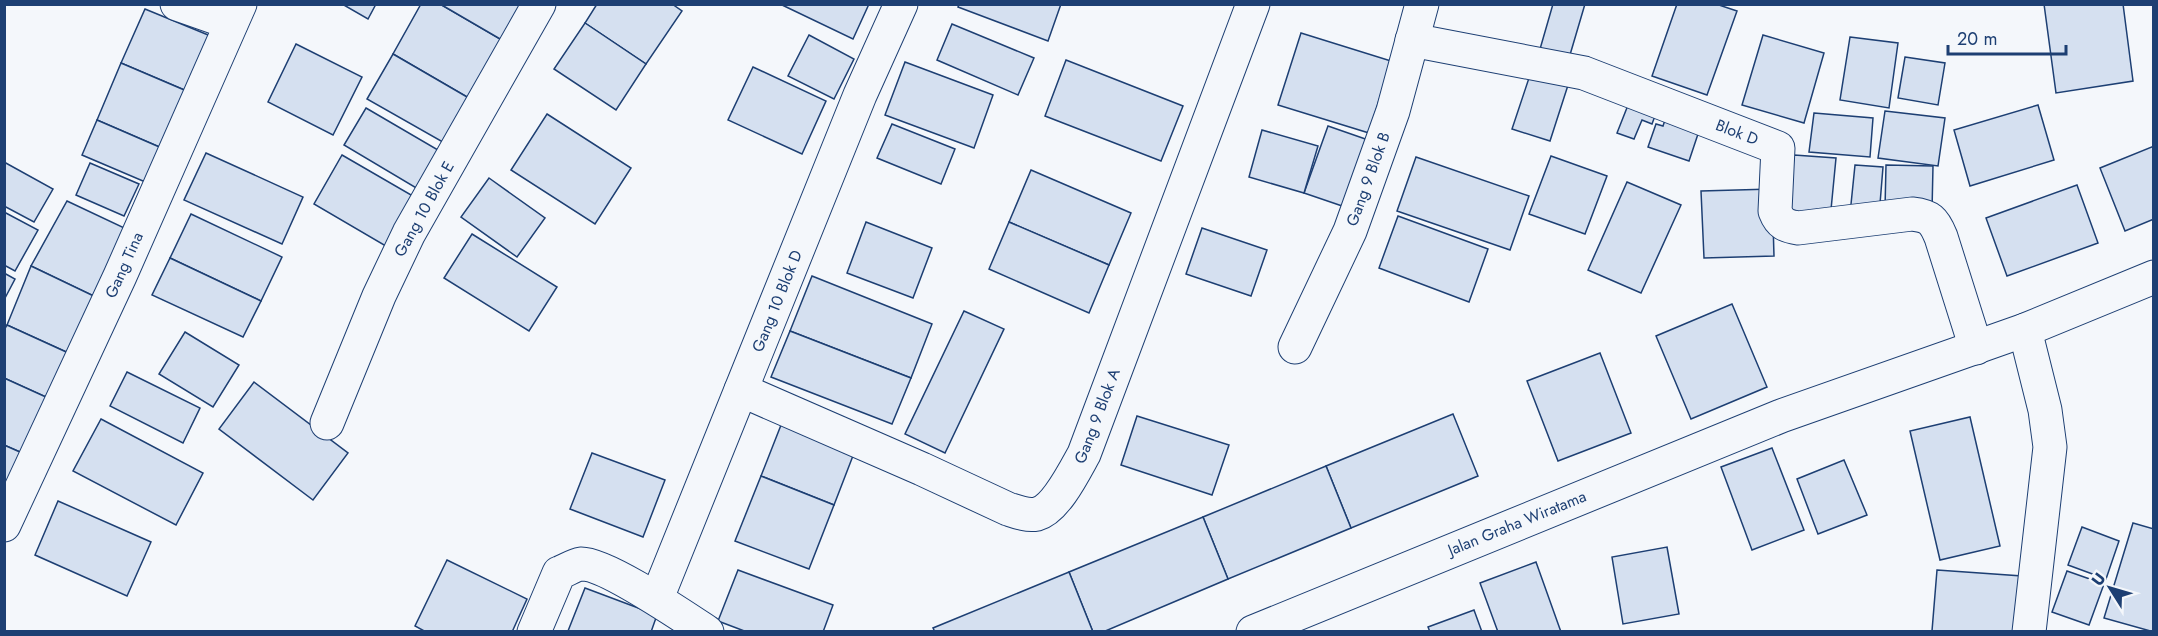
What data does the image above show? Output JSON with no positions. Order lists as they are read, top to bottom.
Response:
{
  "streets": {
    "street": [
      "Blok D",
      "Gang 9 Blok B",
      "Gang 10 Blok E",
      "Gang Tina",
      "Gang 10 Blok D",
      "Gang 9 Blok A",
      "Jalan Graha Wiratama"
    ]
  },
  "crossings": [
    ["Blok D", "Gang 9 Blok B"],
    ["Blok D", "Jalan Graha Wiratama"],
    ["Gang 10 Blok D", "Gang 9 Blok A"]
  ],
  "scale_bar": "20 m",
  "north": "top left"
}
